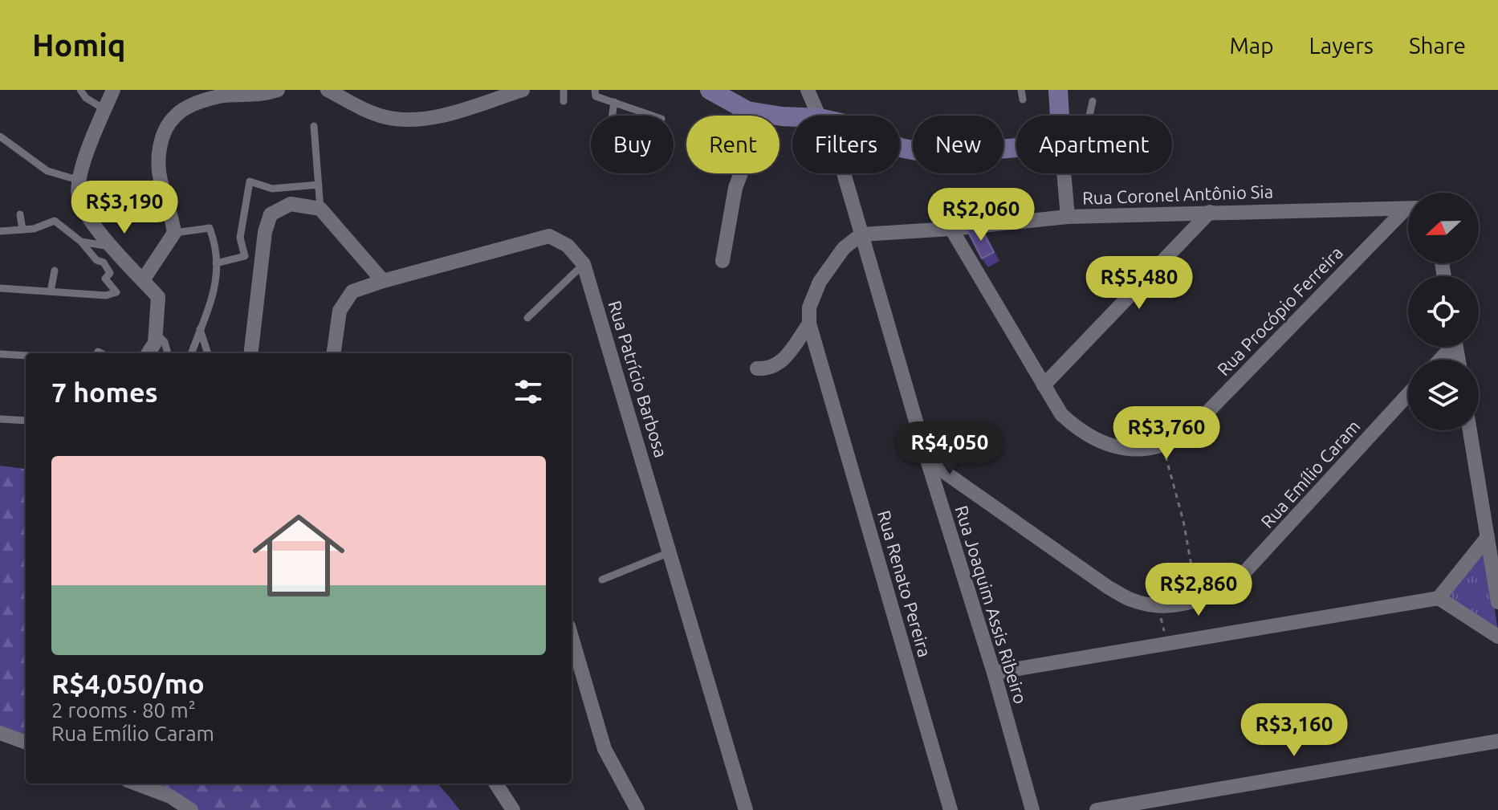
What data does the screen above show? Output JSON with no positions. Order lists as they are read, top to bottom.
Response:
{
  "streets": {
    "street": [
      "Rua Coronel Antônio Sia",
      "Rua Procópio Ferreira",
      "Rua Patrício Barbosa",
      "Rua Emílio Caram",
      "Rua Renato Pereira",
      "Rua Joaquim Assis Ribeiro"
    ]
  },
  "crossings": [
    ["Rua Coronel Antônio Sia", "Rua Procópio Ferreira"],
    ["Rua Coronel Antônio Sia", "Rua Renato Pereira"],
    ["Rua Coronel Antônio Sia", "Rua Joaquim Assis Ribeiro"],
    ["Rua Emílio Caram", "Rua Joaquim Assis Ribeiro"],
    ["Rua Renato Pereira", "Rua Joaquim Assis Ribeiro"]
  ],
  "north": "left",
  "page": {
    "header": "Homiq",
    "nav": ["Map", "Layers", "Share"],
    "chip": [
      "Buy",
      "Rent",
      "Filters",
      "New",
      "Apartment"
    ],
    "price": [
      "R$3,190",
      "R$2,060",
      "R$5,480",
      "R$3,760",
      "R$4,050",
      "R$2,860",
      "R$3,160"
    ],
    "heading": "7 homes",
    "list": [
      {
        "name": "R$4,050/mo",
        "note": "2 rooms · 80 m² · Rua Emílio Caram"
      }
    ]
  }
}
